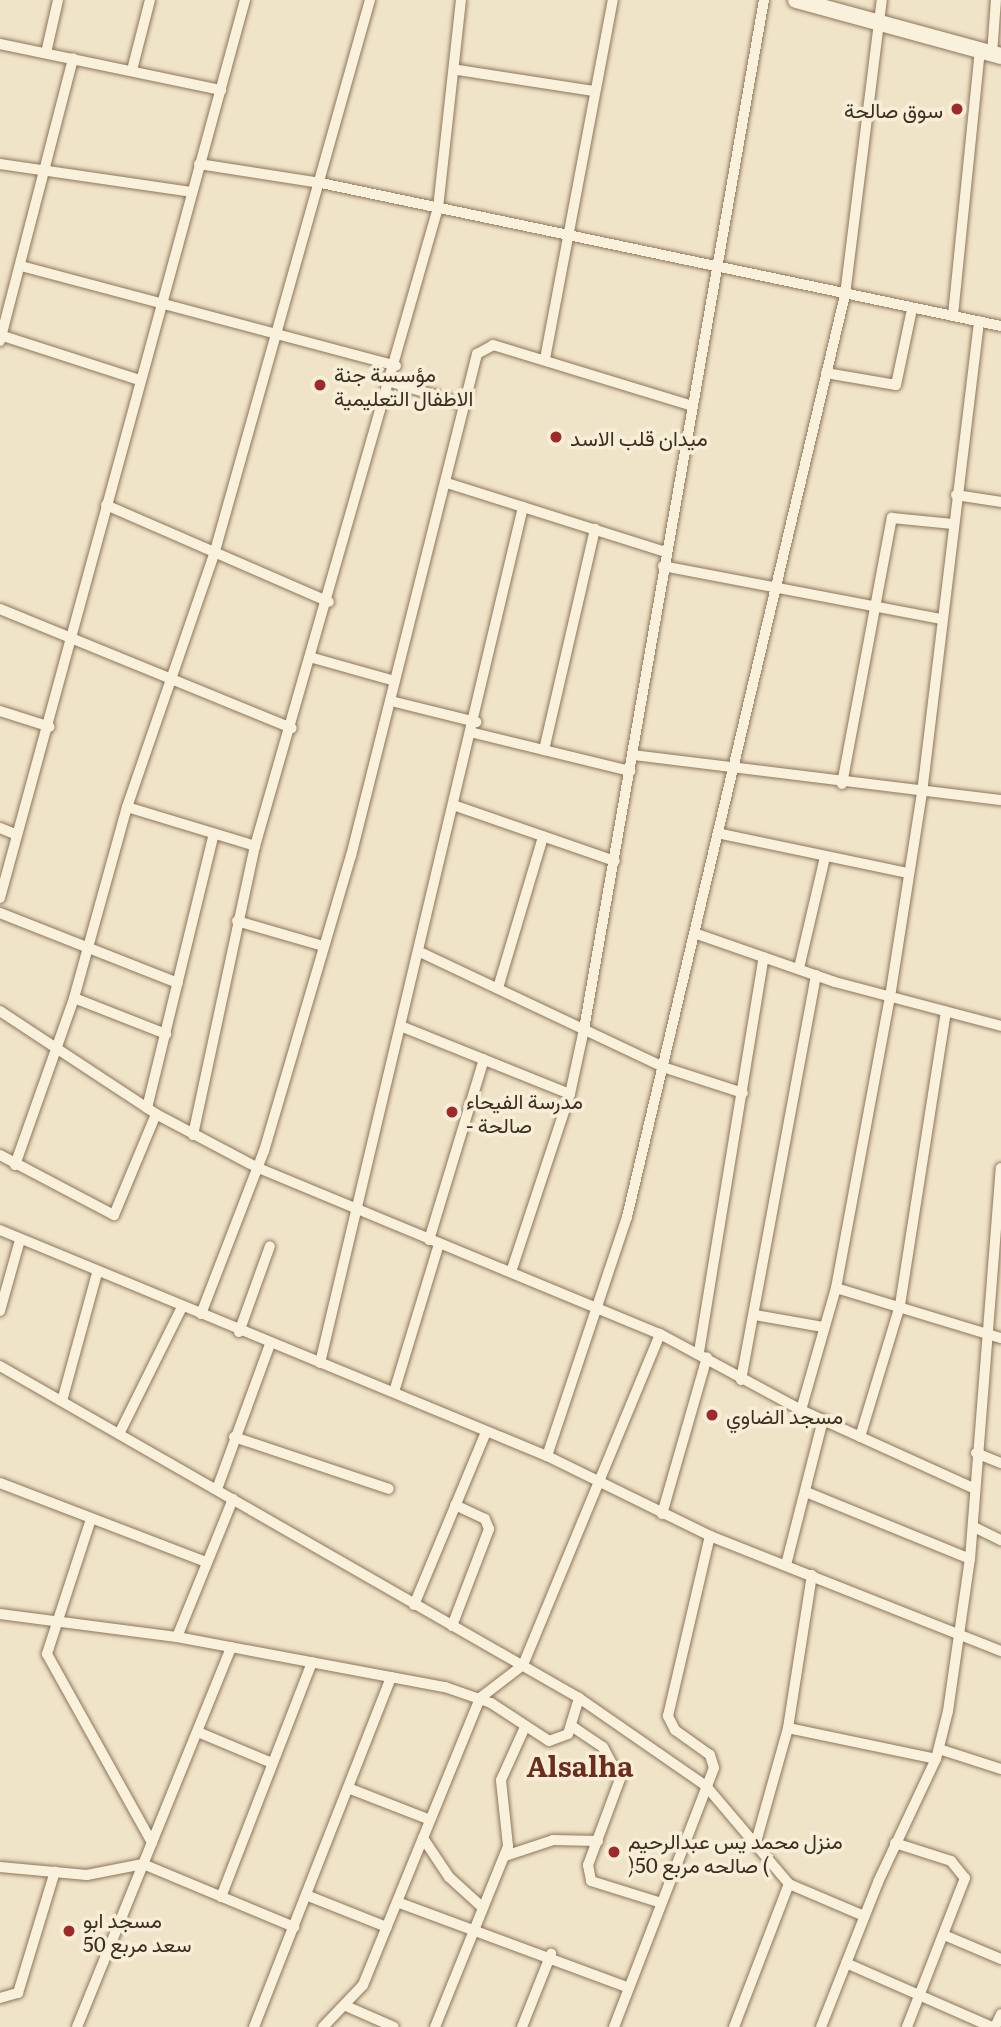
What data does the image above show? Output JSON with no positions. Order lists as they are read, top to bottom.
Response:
{
  "districts": ["Alsalha"],
  "places": [
    "سوق صالحة",
    "مؤسسة جنة الاطفال التعليمية",
    "ميدان قلب الاسد",
    "مدرسة الفيحاء - صالحة",
    "مسجد الضاوي",
    "منزل محمد يس عبدالرحيم )صالحه مربع 50 (",
    "مسجد ابو سعد مربع 50"
  ]
}
